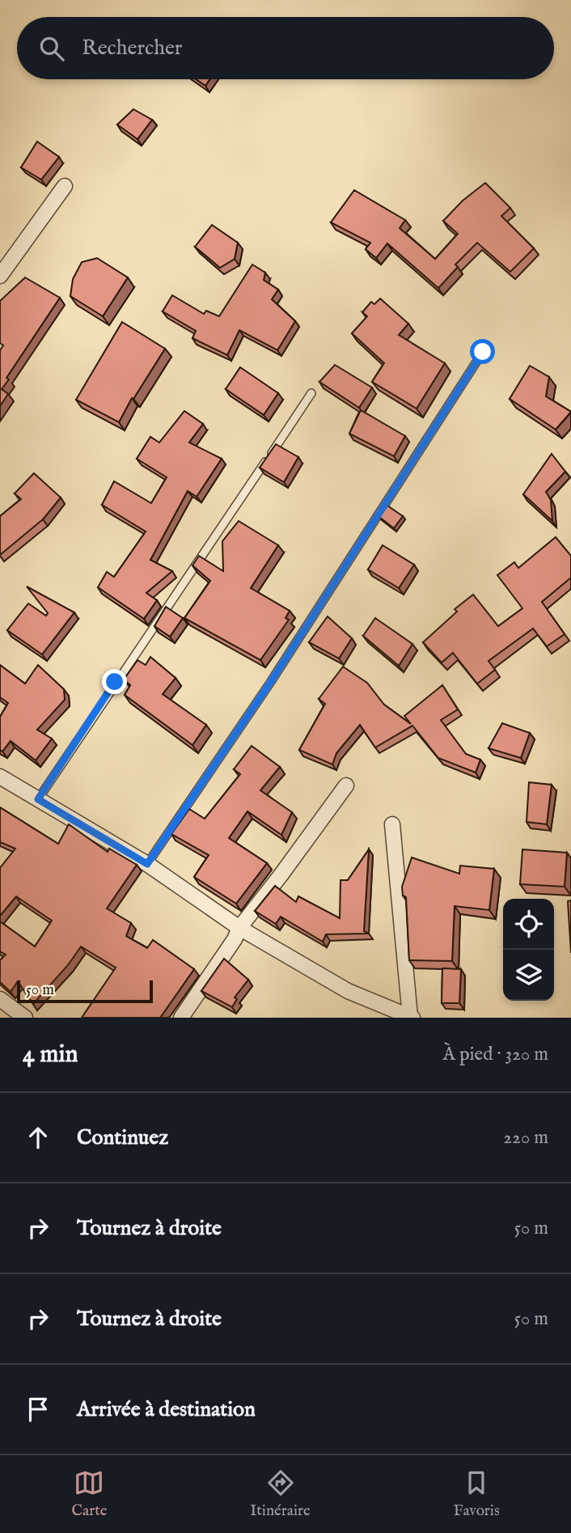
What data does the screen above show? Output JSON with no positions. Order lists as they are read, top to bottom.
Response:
{
  "scale_bar": "50 m",
  "page": {
    "search": "Rechercher",
    "scale": "50 m",
    "heading": ["4 min", "À pied · 320 m"],
    "list": [
      ["Continuez", "220 m"],
      ["Tournez à droite", "50 m"],
      ["Tournez à droite", "50 m"],
      "Arrivée à destination"
    ],
    "nav": ["Carte", "Itinéraire", "Favoris"]
  }
}
